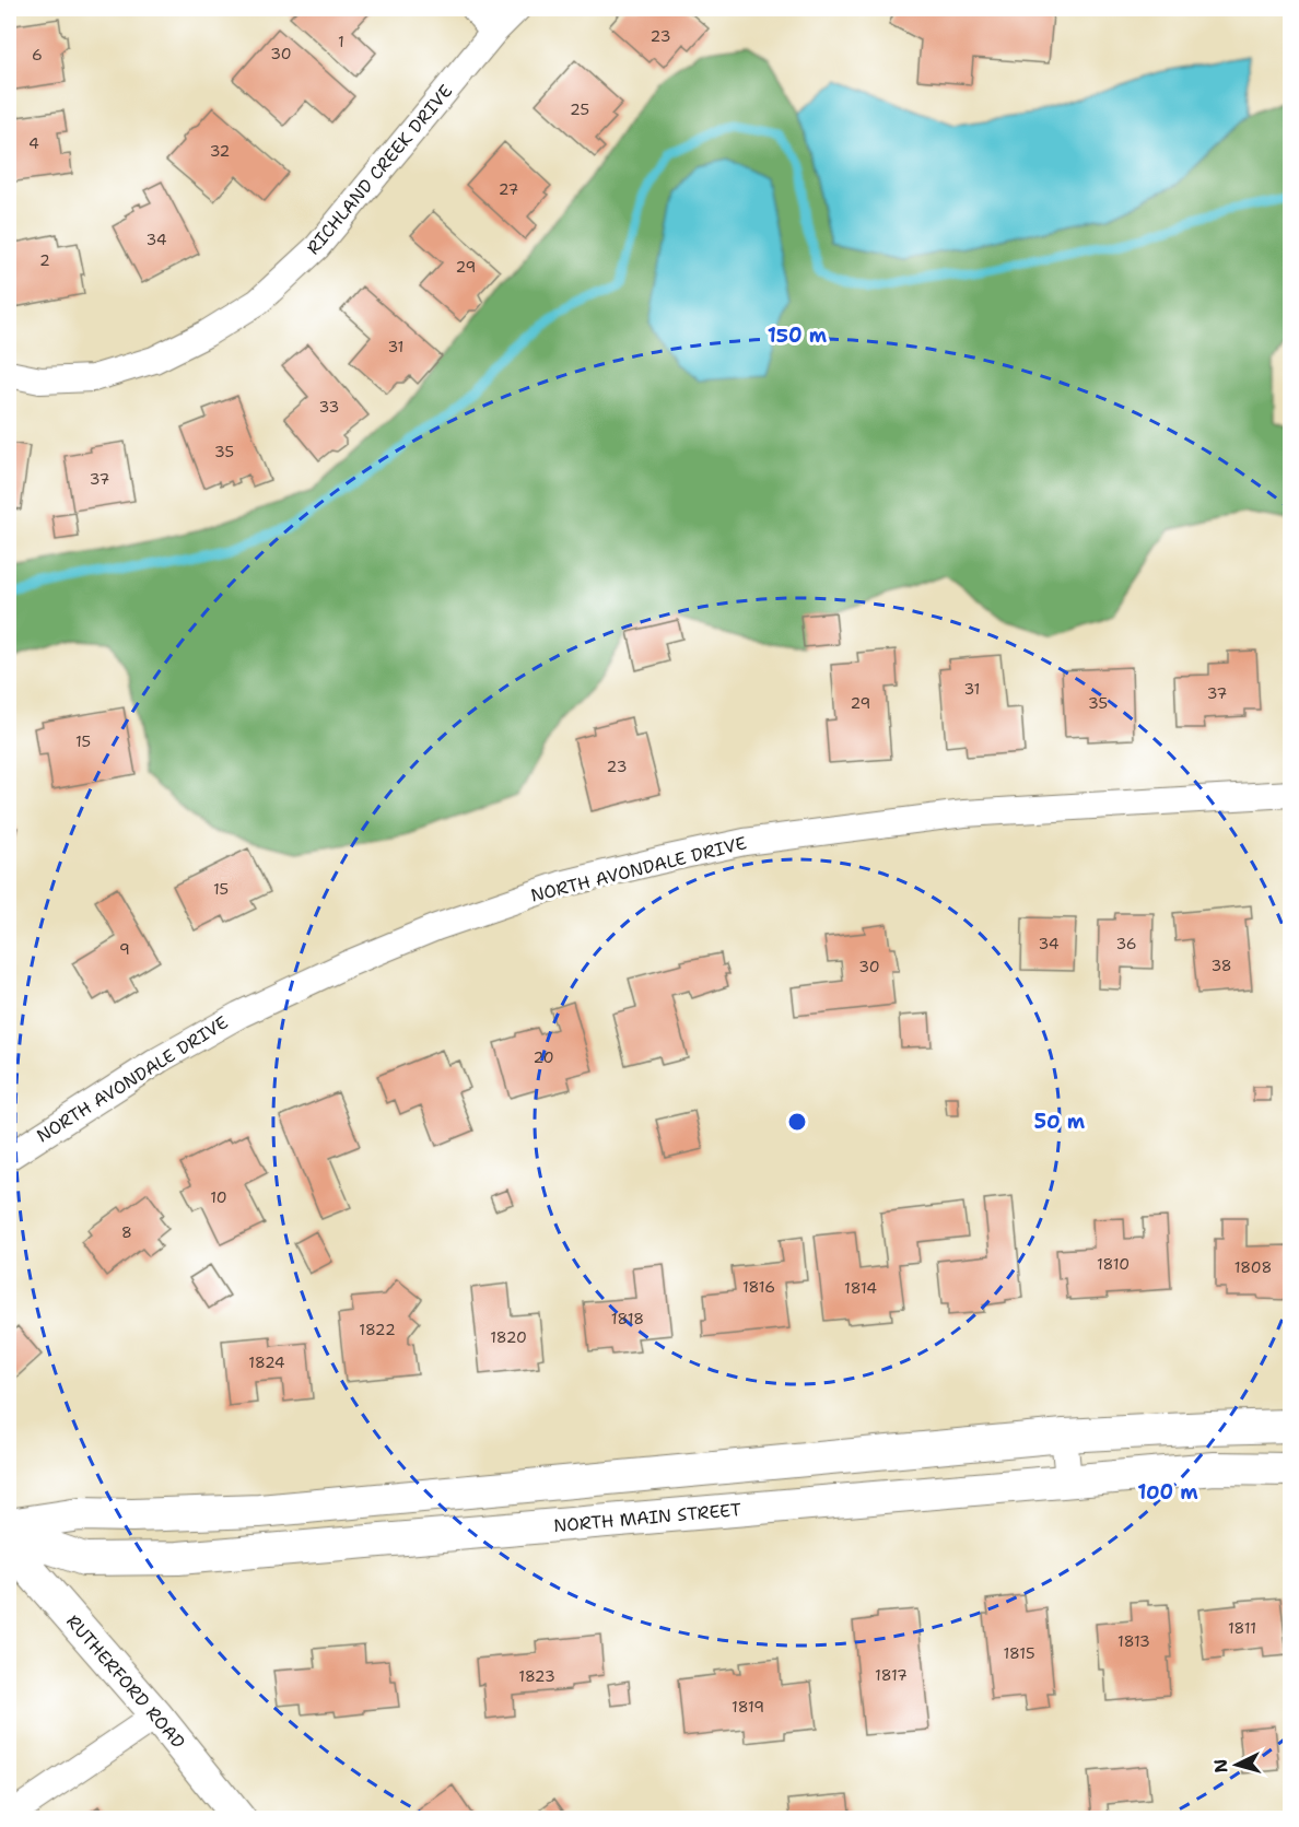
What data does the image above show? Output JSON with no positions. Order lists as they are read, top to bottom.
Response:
{
  "streets": {
    "street": [
      "RICHLAND CREEK DRIVE",
      "NORTH AVONDALE DRIVE",
      "NORTH MAIN STREET",
      "RUTHERFORD ROAD"
    ]
  },
  "house_numbers": [
    "23",
    "1",
    "30",
    "6",
    "25",
    "4",
    "32",
    "27",
    "34",
    "2",
    "29",
    "31",
    "33",
    "35",
    "37",
    "31",
    "37",
    "29",
    "35",
    "15",
    "23",
    "15",
    "34",
    "36",
    "9",
    "38",
    "30",
    "20",
    "10",
    "8",
    "1810",
    "1808",
    "1816",
    "1814",
    "1818",
    "1822",
    "1820",
    "1824",
    "1811",
    "1813",
    "1815",
    "1817",
    "1823",
    "1819"
  ],
  "north": "left",
  "rings": ["150 m", "50 m", "100 m"]
}
